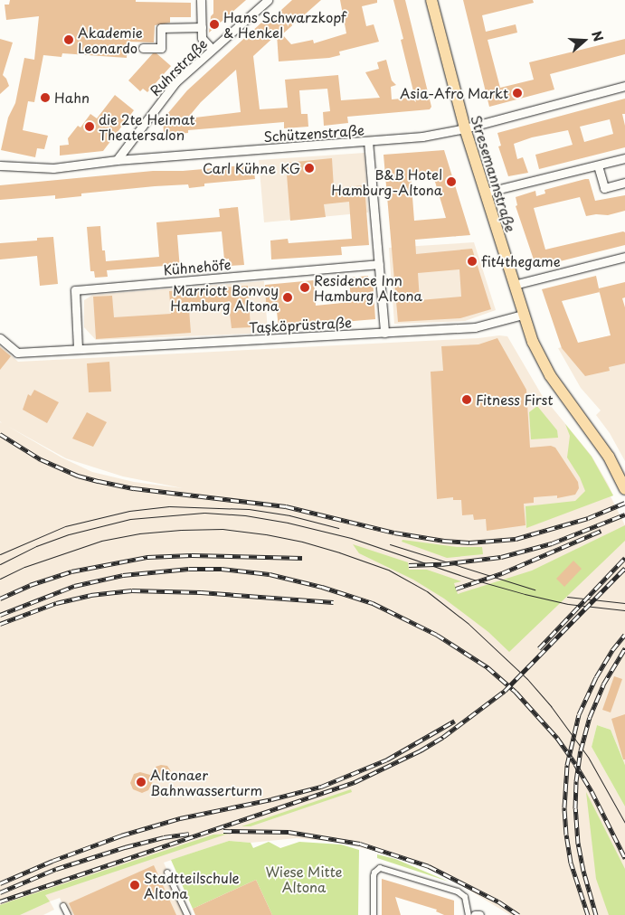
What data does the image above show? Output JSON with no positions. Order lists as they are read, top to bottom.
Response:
{
  "streets": {
    "main road": ["Stresemannstraße"],
    "street": [
      "Ruhrstraße",
      "Schützenstraße",
      "Kühnehöfe",
      "Taşköprüstraße"
    ]
  },
  "crossings": [
    ["Ruhrstraße", "Schützenstraße"],
    ["Schützenstraße", "Stresemannstraße"],
    ["Stresemannstraße", "Taşköprüstraße"],
    ["Kühnehöfe", "Taşköprüstraße"]
  ],
  "parks": ["Wiese Mitte Altona"],
  "places": [
    "Hans Schwarzkopf & Henkel",
    "Akademie Leonardo",
    "Asia-Afro Markt",
    "Hahn",
    "die 2te Heimat Theatersalon",
    "Carl Kühne KG",
    "B&B Hotel Hamburg-Altona",
    "fit4thegame",
    "Residence Inn Hamburg Altona",
    "Marriott Bonvoy Hamburg Altona",
    "Fitness First",
    "Altonaer Bahnwasserturm",
    "Stadtteilschule Altona"
  ],
  "north": "right"
}
